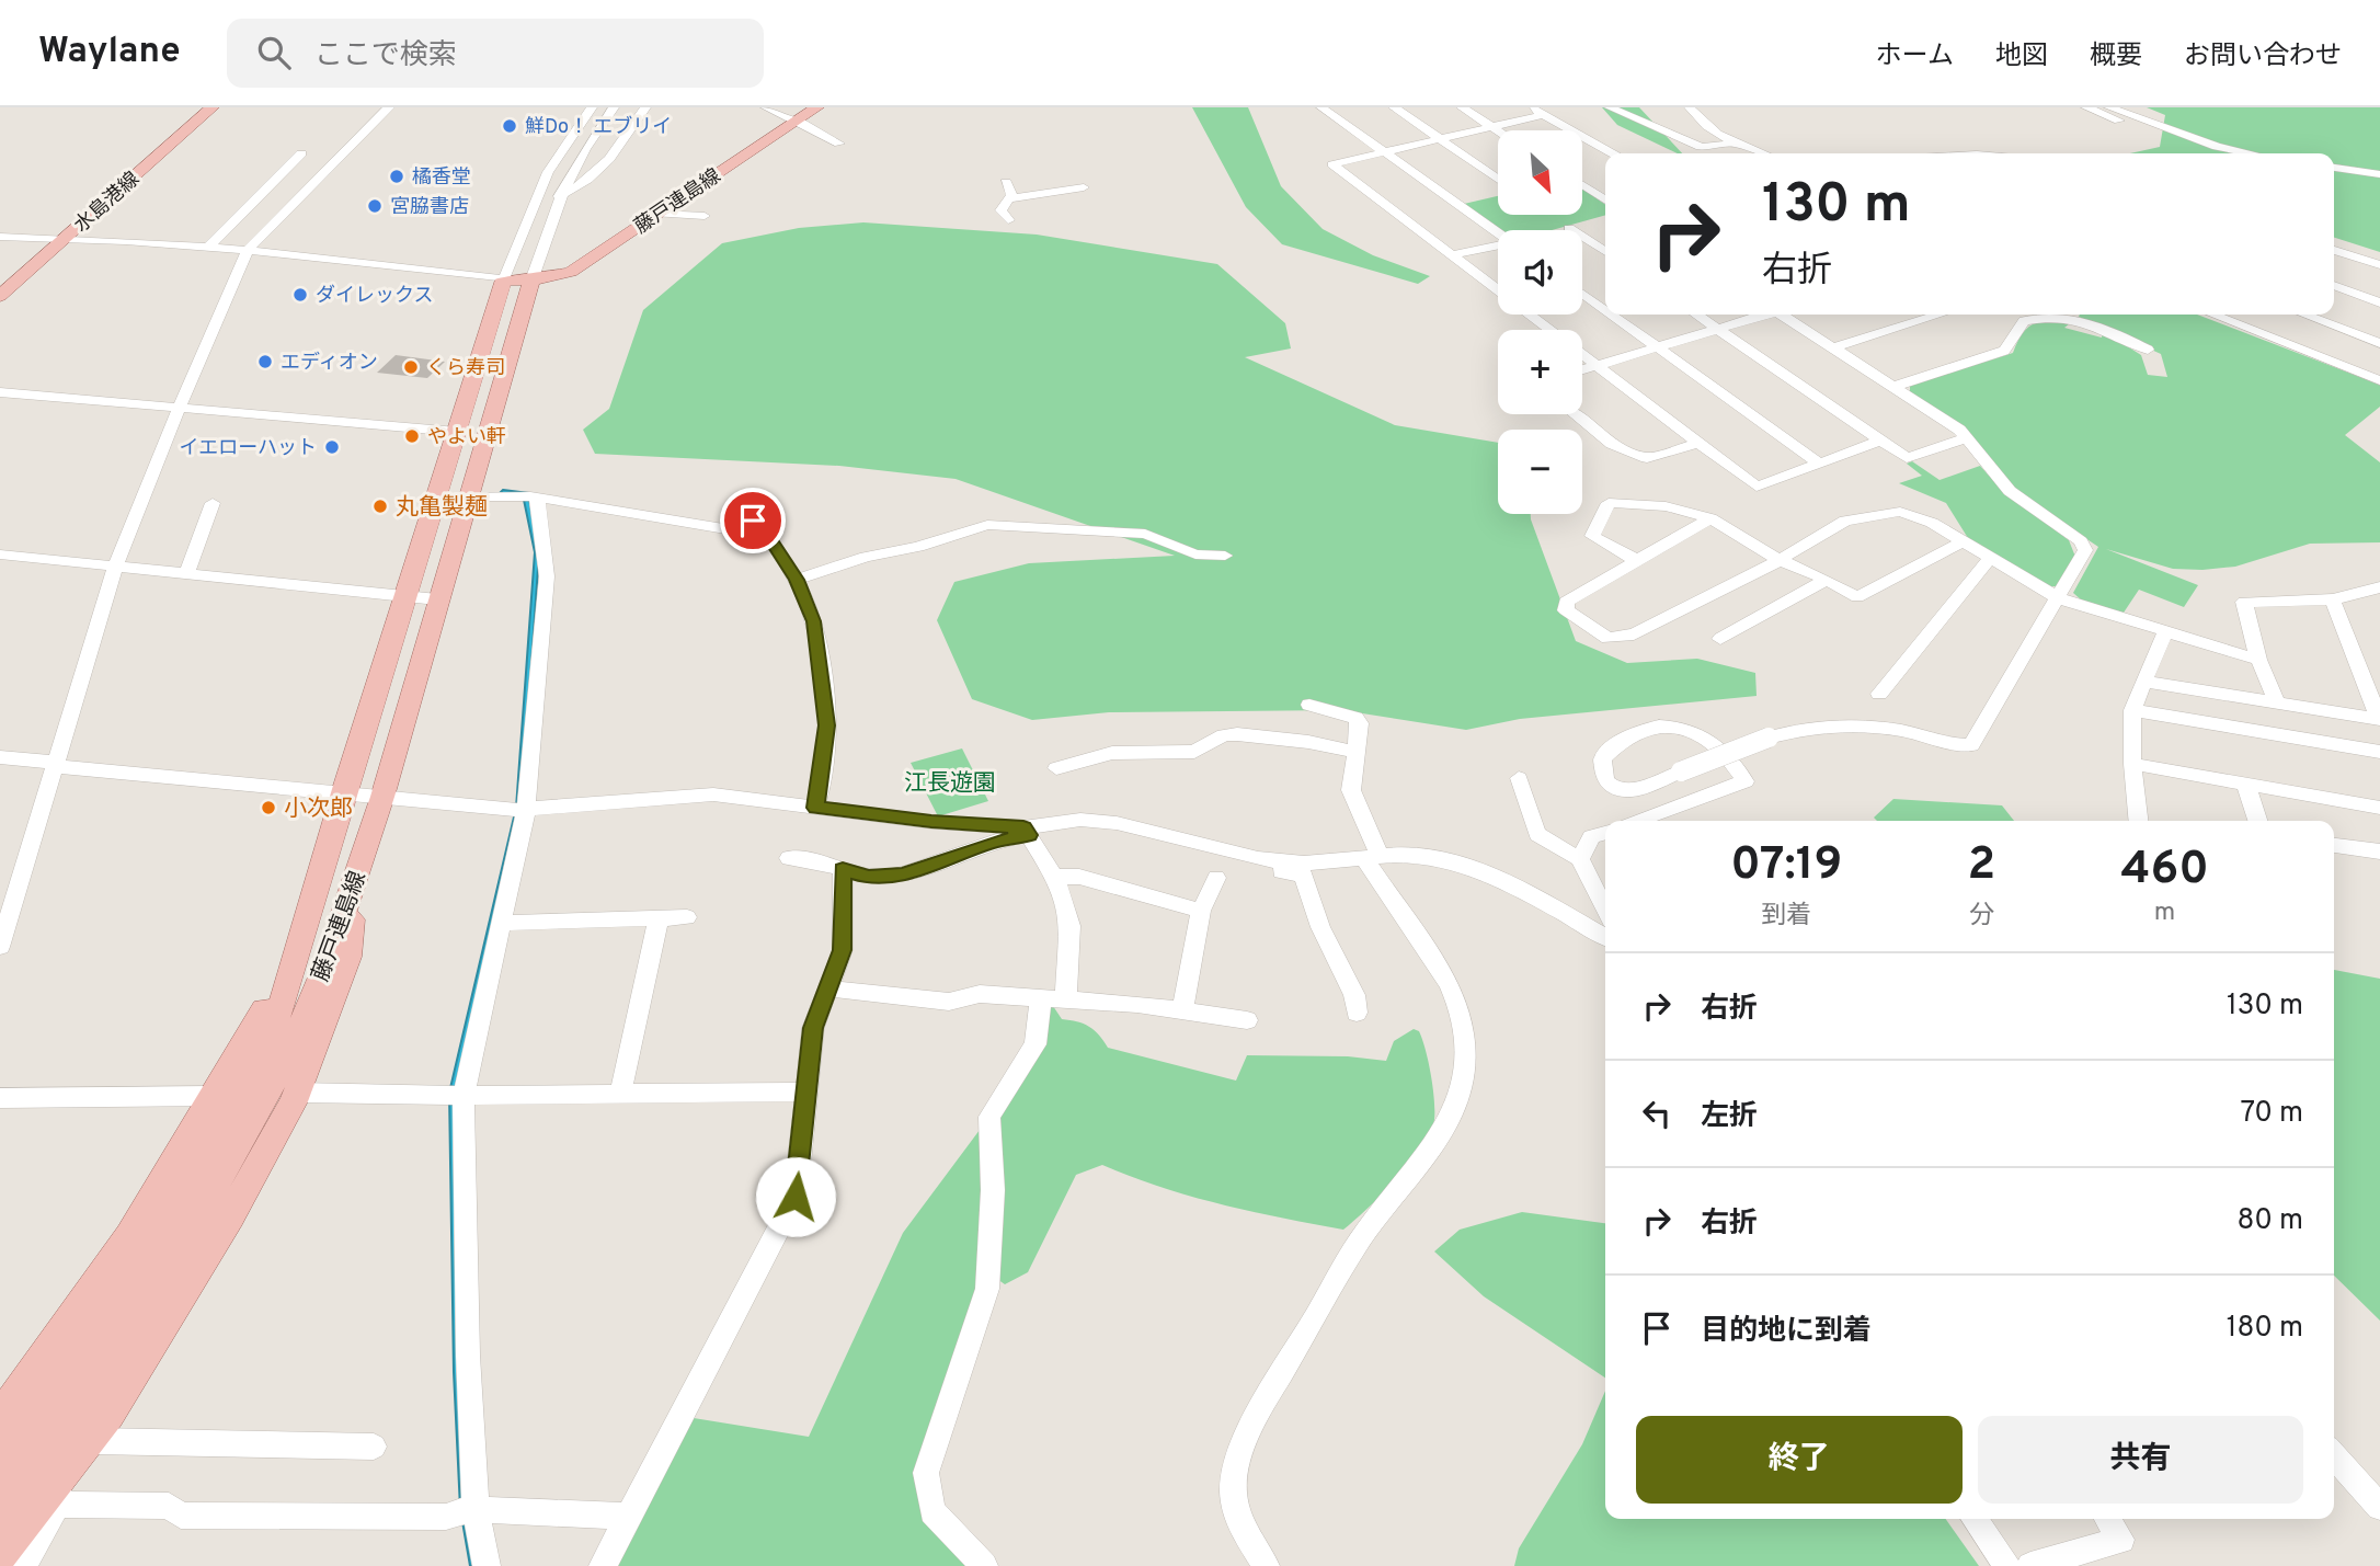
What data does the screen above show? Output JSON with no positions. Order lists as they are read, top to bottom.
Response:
{
  "streets": {
    "main road": ["藤戸連島線", "水島港線"]
  },
  "parks": ["江長遊園"],
  "places": [
    "鮮Do！ エブリイ",
    "橘香堂",
    "宮脇書店",
    "ダイレックス",
    "エディオン",
    "くら寿司",
    "やよい軒",
    "イエローハット",
    "丸亀製麺",
    "小次郎"
  ],
  "north": "bottom right",
  "page": {
    "header": "Waylane",
    "search": "ここで検索",
    "nav": [
      "ホーム",
      "地図",
      "概要",
      "お問い合わせ"
    ],
    "map_buttons": ["+", "−"],
    "turn": ["130 m", "右折"],
    "eta": [
      "07:19",
      "到着",
      "2",
      "分",
      "460",
      "m"
    ],
    "list": [
      {
        "name": "右折",
        "value": "130 m"
      },
      {
        "name": "左折",
        "value": "70 m"
      },
      {
        "name": "右折",
        "value": "80 m"
      },
      {
        "name": "目的地に到着",
        "value": "180 m"
      }
    ],
    "buttons": ["終了", "共有"]
  }
}
